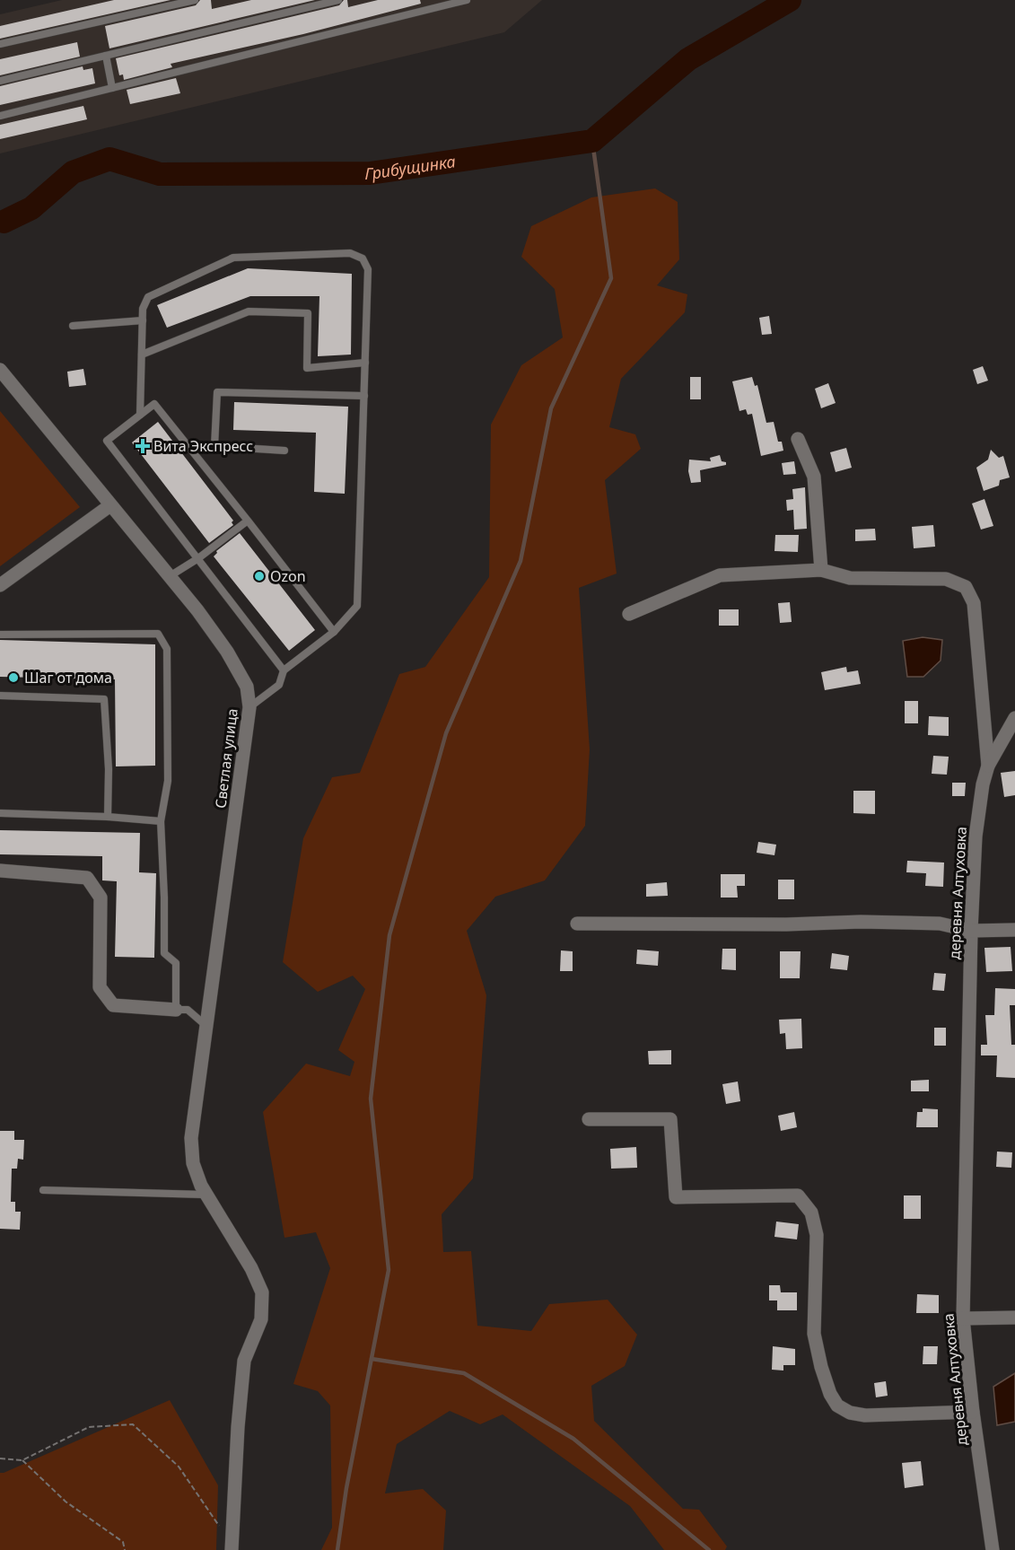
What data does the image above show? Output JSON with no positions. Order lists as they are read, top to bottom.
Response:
{
  "streets": {
    "street": ["Светлая улица", "деревня Алтуховка"]
  },
  "water": ["Грибущинка"],
  "places": {
    "health": ["Вита Экспресс"],
    "other": ["Ozon", "Шаг от дома"]
  }
}
